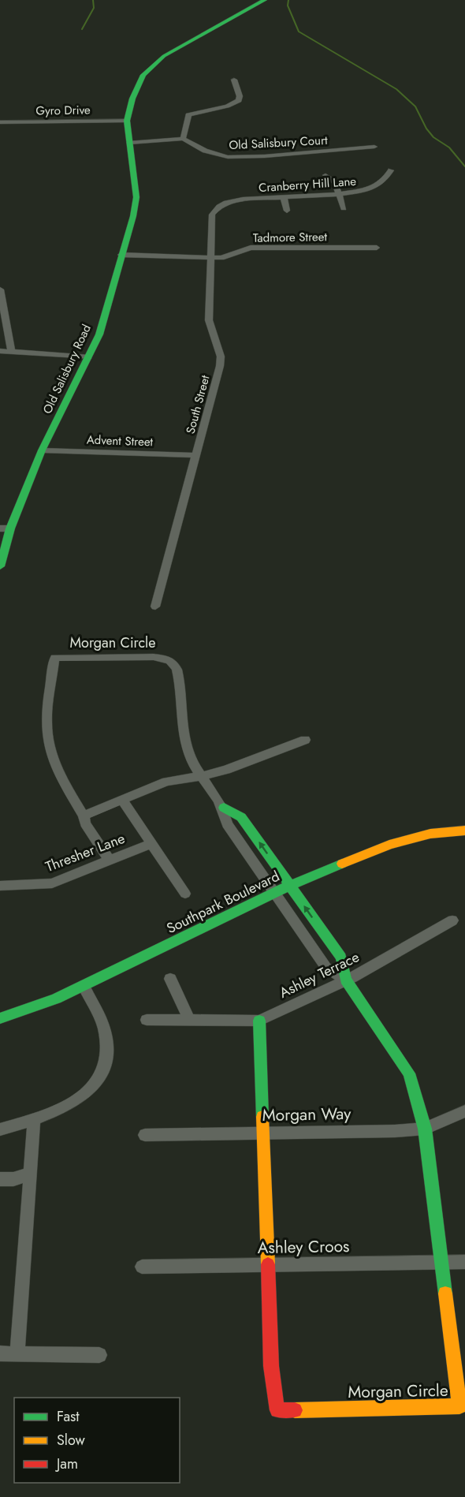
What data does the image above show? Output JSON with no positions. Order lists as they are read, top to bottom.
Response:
{
  "streets": {
    "main road": ["Old Salisbury Road", "Morgan Circle", "Southpark Boulevard"],
    "street": [
      "Gyro Drive",
      "Old Salisbury Court",
      "Cranberry Hill Lane",
      "Tadmore Street",
      "South Street",
      "Advent Street",
      "Thresher Lane",
      "Ashley Terrace",
      "Morgan Way",
      "Ashley Croos"
    ]
  },
  "crossings": [
    ["Gyro Drive", "Old Salisbury Road"],
    ["Cranberry Hill Lane", "South Street"],
    ["Tadmore Street", "Old Salisbury Road"],
    ["Tadmore Street", "South Street"],
    ["Old Salisbury Road", "Advent Street"],
    ["South Street", "Advent Street"],
    ["Morgan Circle", "Southpark Boulevard"],
    ["Morgan Circle", "Ashley Terrace"],
    ["Morgan Circle", "Morgan Way"],
    ["Morgan Circle", "Ashley Croos"]
  ],
  "legend": ["Fast", "Slow", "Jam"]
}
